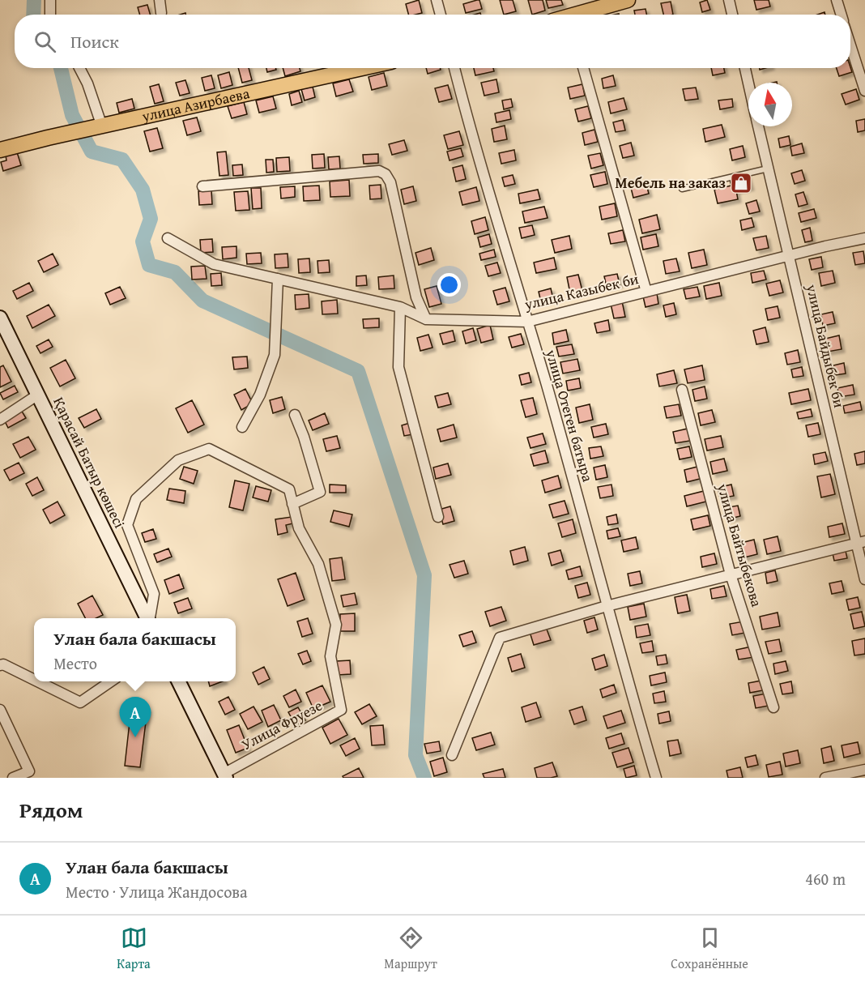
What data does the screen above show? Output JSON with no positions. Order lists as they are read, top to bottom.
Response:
{
  "streets": {
    "main road": ["улица Азирбаева", "Қарасай Батыр көшесі"],
    "street": [
      "улица Казыбек би",
      "улица Байдыбек би",
      "улица Отеген батыра",
      "улица Байтыбекова",
      "Улица Фруезе"
    ]
  },
  "crossings": [
    ["улица Казыбек би", "улица Байдыбек би"],
    ["улица Казыбек би", "улица Отеген батыра"]
  ],
  "places": {
    "shop": ["Мебель на заказ"]
  },
  "north": "top",
  "page": {
    "search": "Поиск",
    "popup": ["Улан бала бакшасы", "Место"],
    "pins": "A",
    "heading": "Рядом",
    "list": [
      {
        "mark": "A",
        "name": "Улан бала бакшасы",
        "note": "Место · Улица Жандосова",
        "value": "460 m"
      }
    ],
    "nav": ["Карта", "Маршрут", "Сохранённые"]
  }
}
